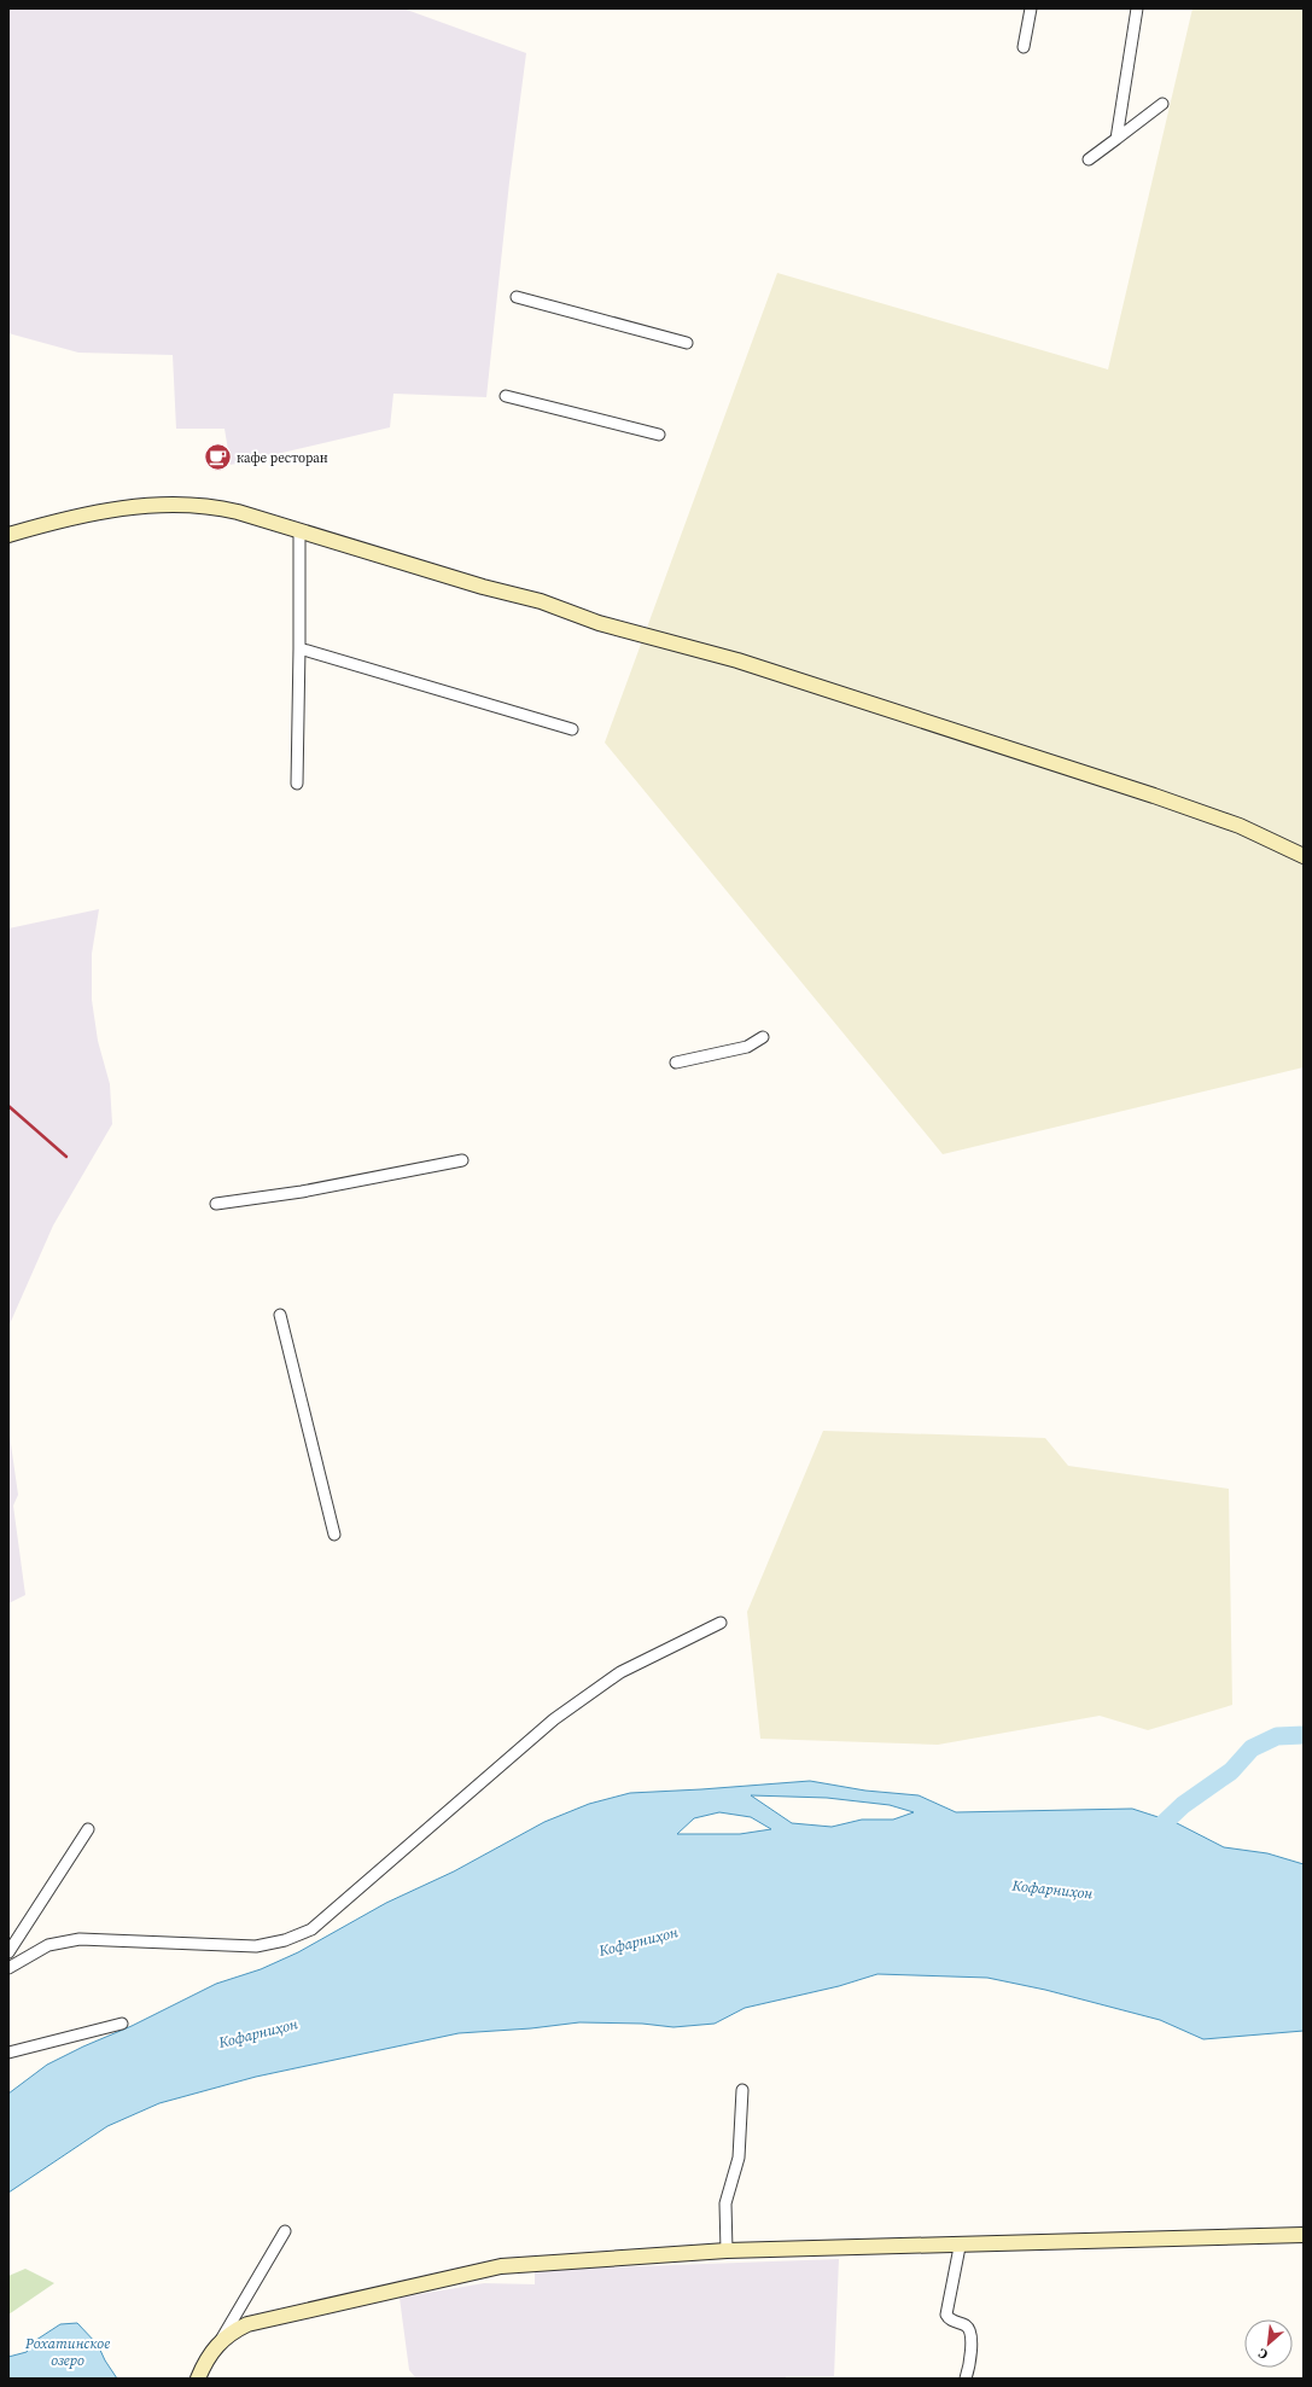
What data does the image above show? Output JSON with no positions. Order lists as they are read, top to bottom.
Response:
{
  "water": ["Кофарниҳон", "Рохатинское озеро"],
  "places": {
    "cafe": ["кафе ресторан"]
  },
  "north": "bottom left"
}
